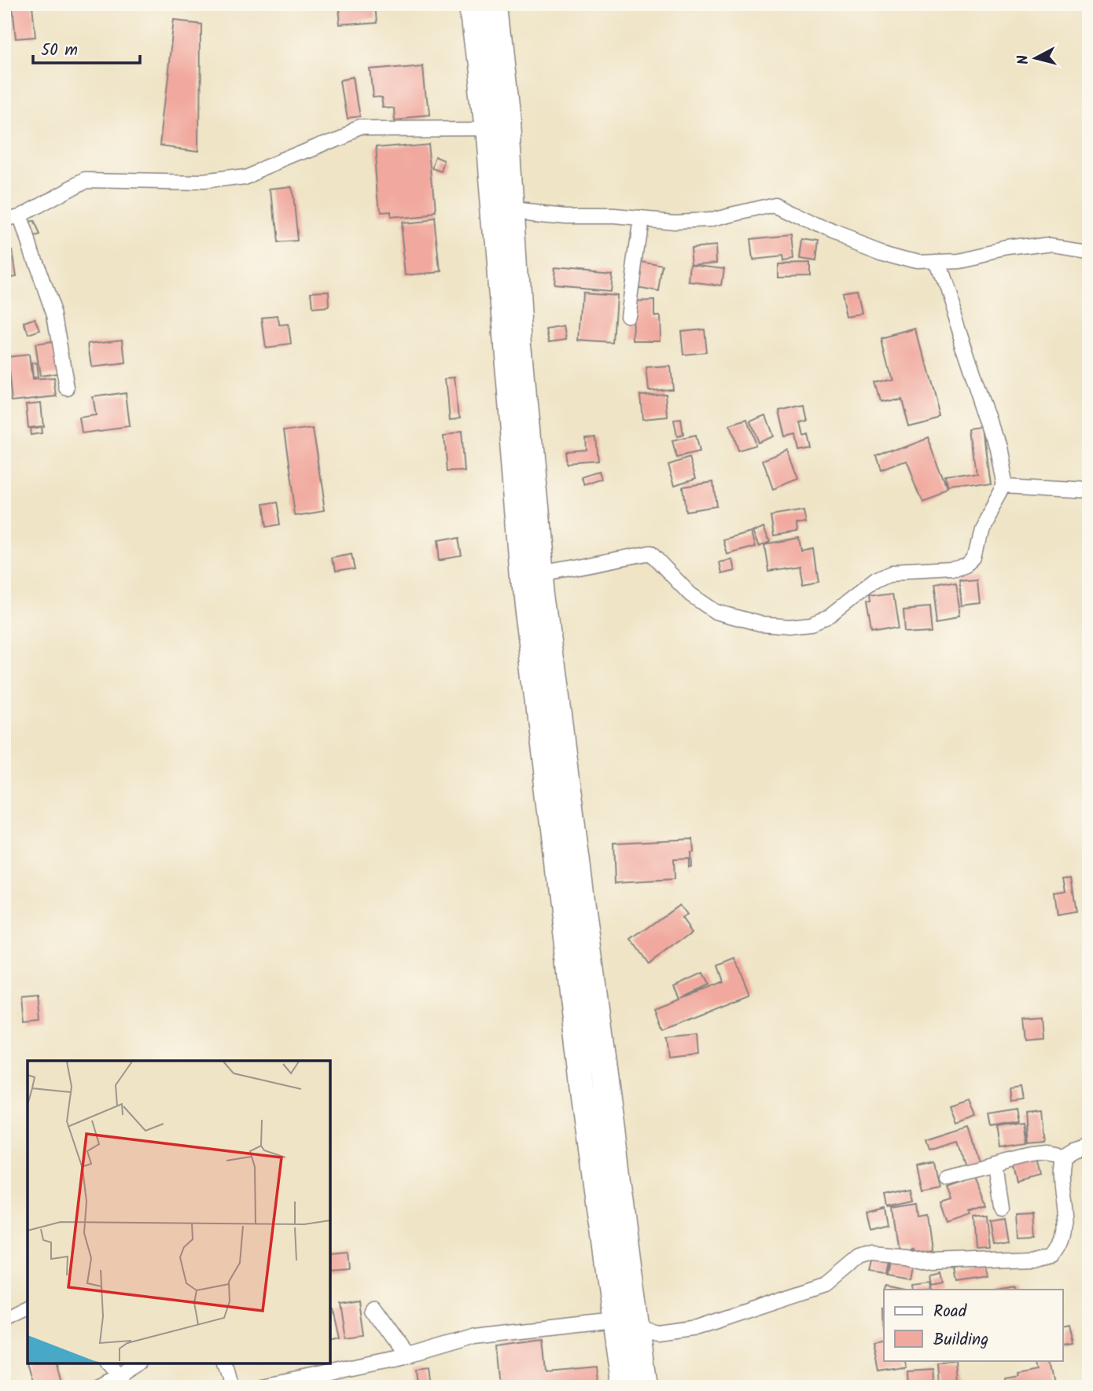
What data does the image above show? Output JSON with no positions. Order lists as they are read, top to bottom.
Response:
{
  "legend": ["Road", "Building"],
  "scale_bar": "50 m",
  "north": "left"
}
